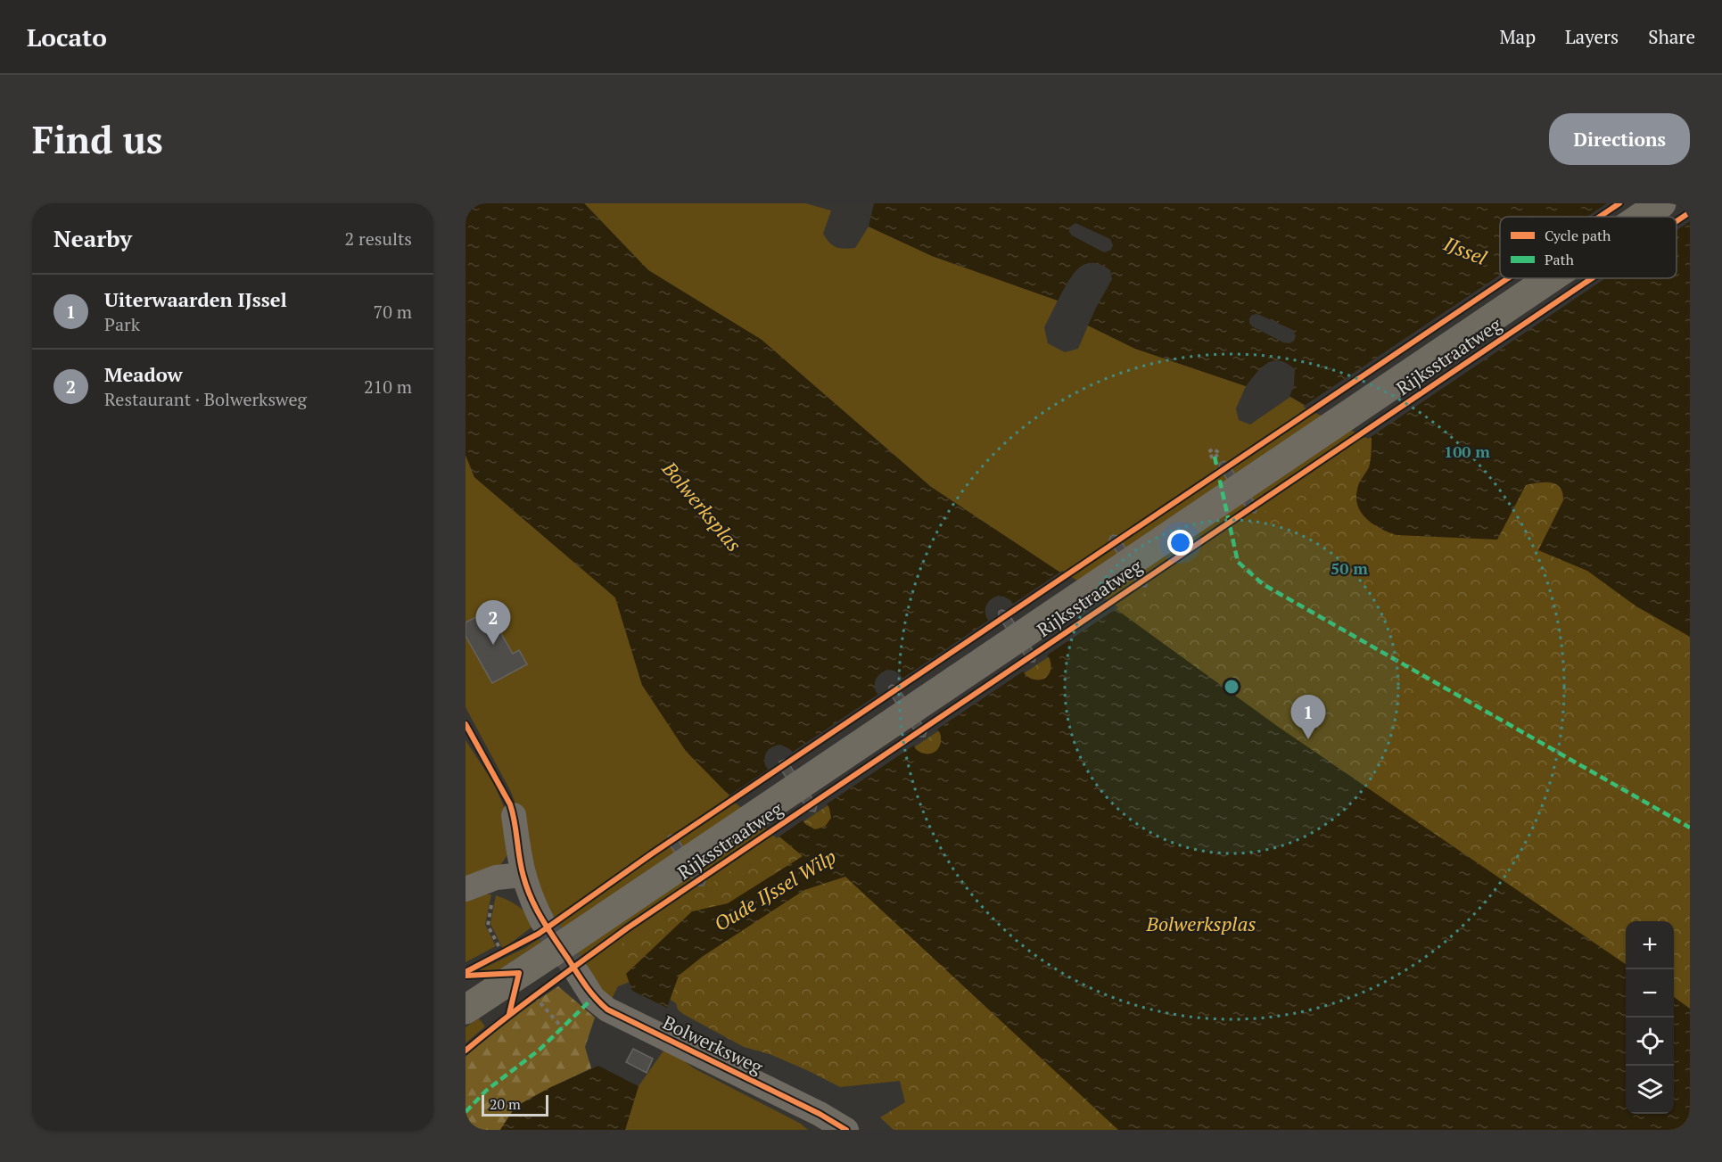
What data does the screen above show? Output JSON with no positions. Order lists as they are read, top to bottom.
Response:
{
  "streets": {
    "main road": ["Rijksstraatweg"],
    "street": ["Bolwerksweg"]
  },
  "water": ["IJssel", "Bolwerksplas", "Oude IJssel Wilp"],
  "legend": ["Cycle path", "Path"],
  "scale_bar": "20 m",
  "page": {
    "header": "Locato",
    "nav": ["Map", "Layers", "Share"],
    "buttons": "Directions",
    "title": "Find us",
    "heading": ["Nearby", "2 results"],
    "list": [
      {
        "mark": "1",
        "name": "Uiterwaarden IJssel",
        "note": "Park",
        "value": "70 m"
      },
      {
        "mark": "2",
        "name": "Meadow",
        "note": "Restaurant · Bolwerksweg",
        "value": "210 m"
      }
    ],
    "pins": ["2", "1"],
    "map_buttons": ["+", "−"],
    "scale": "20 m"
  },
  "rings": ["100 m", "50 m"]
}
